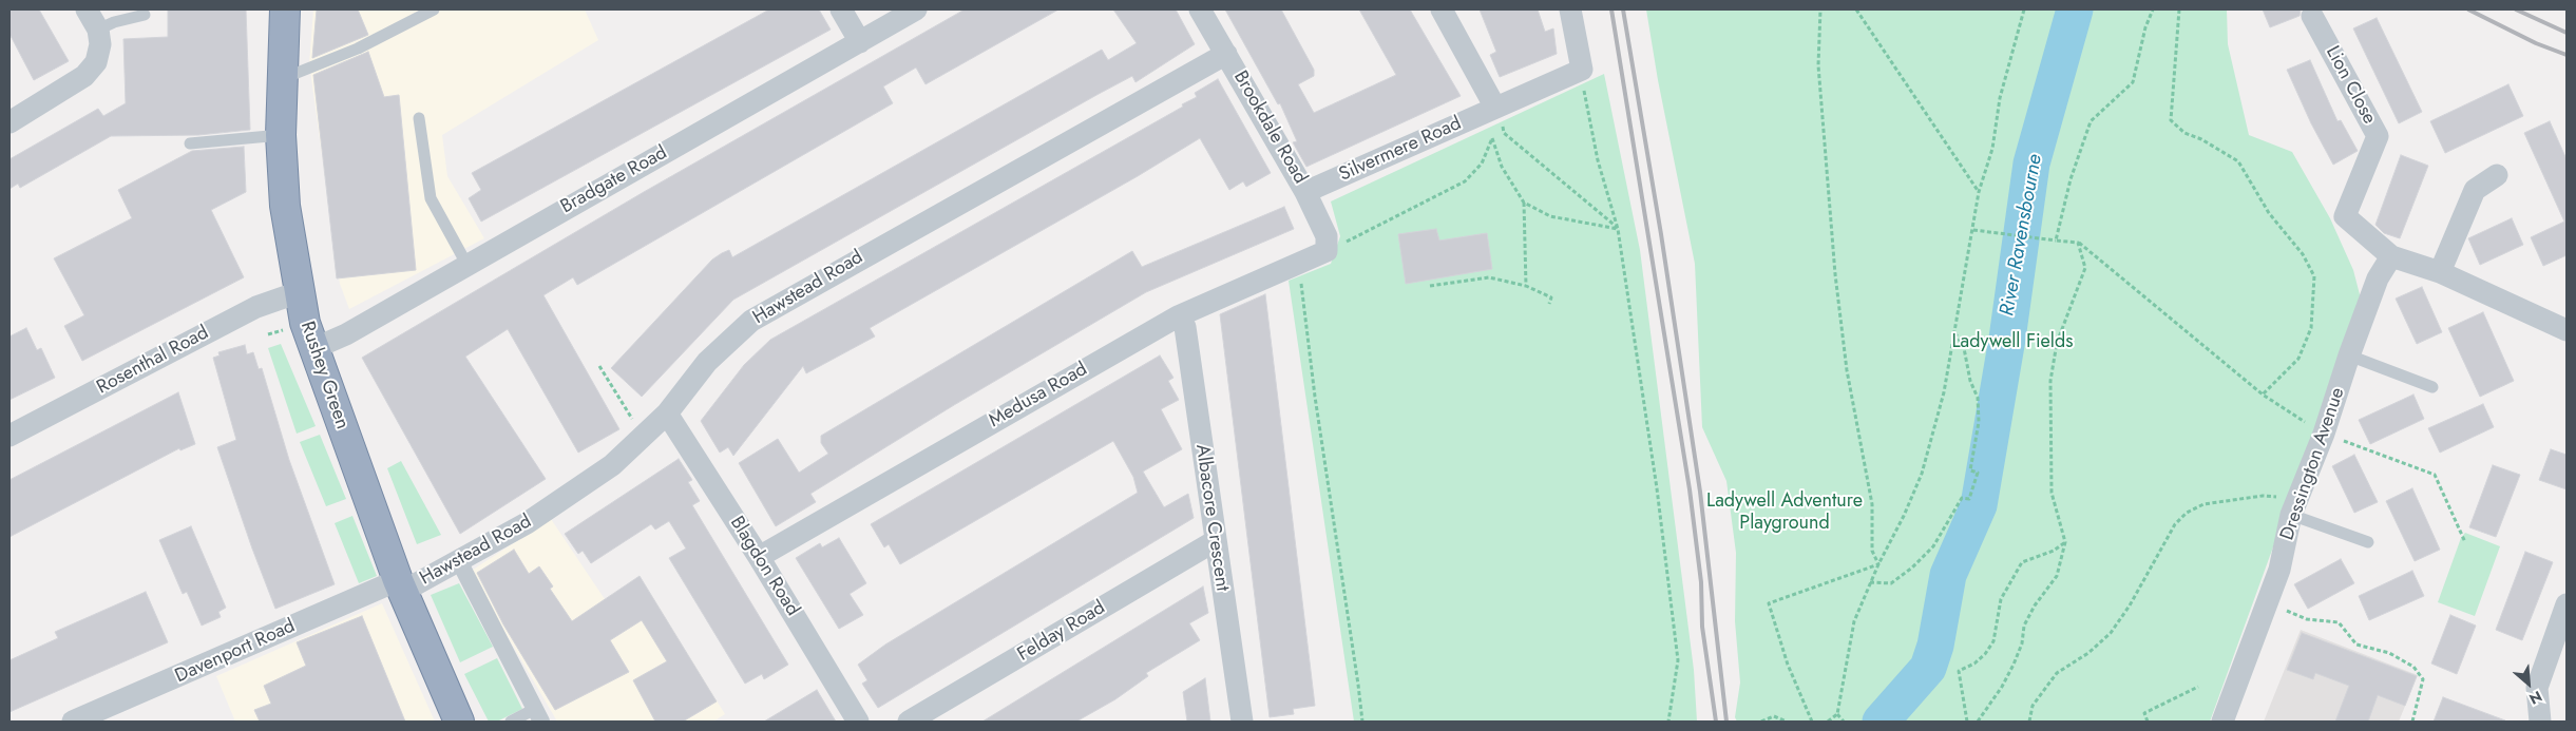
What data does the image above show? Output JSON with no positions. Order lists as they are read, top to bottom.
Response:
{
  "streets": {
    "highway": ["Rushey Green"],
    "street": [
      "Lion Close",
      "Brookdale Road",
      "Silvermere Road",
      "Bradgate Road",
      "Hawstead Road",
      "Rosenthal Road",
      "Medusa Road",
      "Dressington Avenue",
      "Albacore Crescent",
      "Blagdon Road",
      "Felday Road",
      "Davenport Road"
    ]
  },
  "crossings": [
    ["Lion Close", "Dressington Avenue"],
    ["Brookdale Road", "Silvermere Road"],
    ["Brookdale Road", "Hawstead Road"],
    ["Brookdale Road", "Medusa Road"],
    ["Bradgate Road", "Rushey Green"],
    ["Hawstead Road", "Rushey Green"],
    ["Hawstead Road", "Blagdon Road"],
    ["Hawstead Road", "Davenport Road"],
    ["Rosenthal Road", "Rushey Green"],
    ["Rushey Green", "Davenport Road"],
    ["Medusa Road", "Albacore Crescent"],
    ["Medusa Road", "Blagdon Road"],
    ["Albacore Crescent", "Felday Road"]
  ],
  "water": ["River Ravensbourne"],
  "parks": ["Ladywell Fields", "Ladywell Adventure Playground"],
  "north": "bottom right"
}
